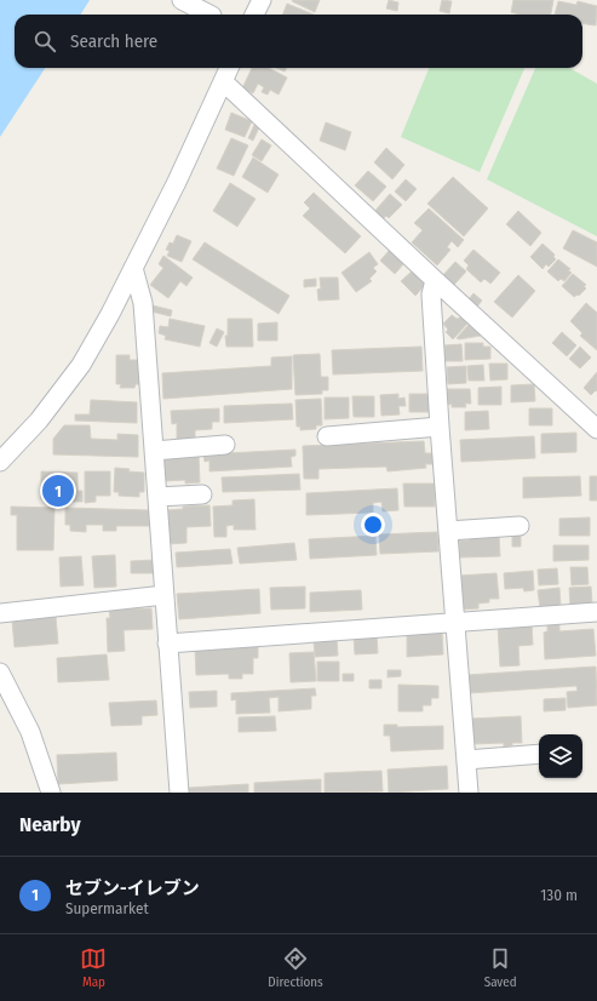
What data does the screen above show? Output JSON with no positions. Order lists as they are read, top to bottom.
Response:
{
  "page": {
    "search": "Search here",
    "pins": "1",
    "heading": "Nearby",
    "list": [
      {
        "mark": "1",
        "name": "セブン-イレブン",
        "note": "Supermarket",
        "value": "130 m"
      }
    ],
    "nav": ["Map", "Directions", "Saved"]
  }
}
